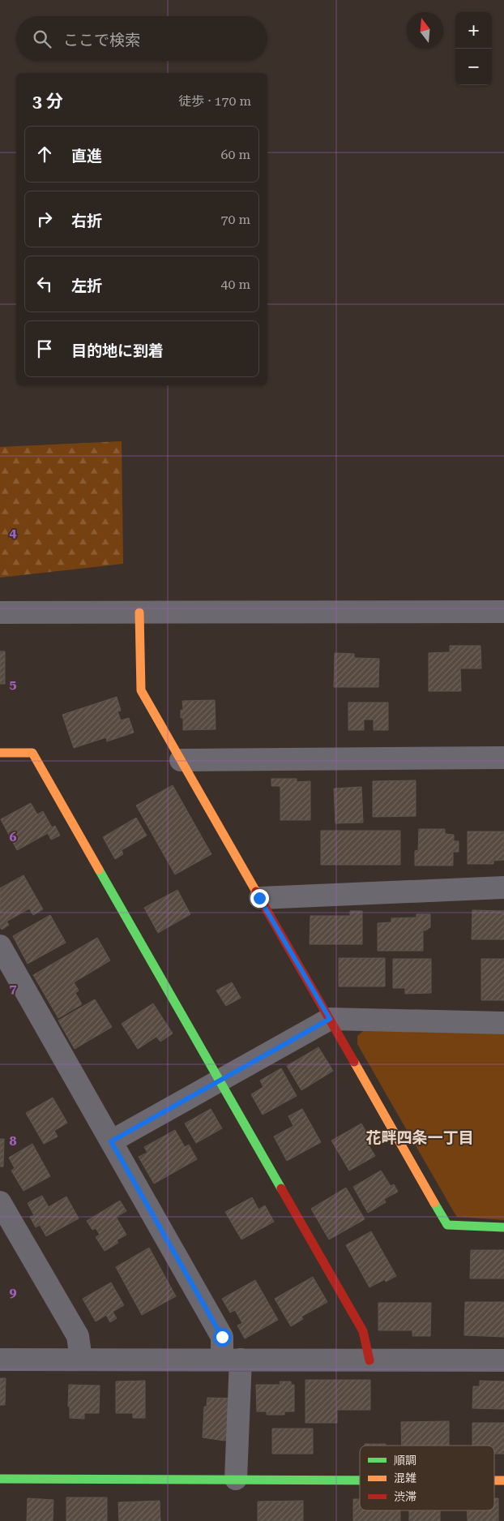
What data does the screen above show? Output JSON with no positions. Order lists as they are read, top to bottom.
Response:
{
  "districts": ["花畔四条一丁目"],
  "legend": ["順調", "混雑", "渋滞"],
  "north": "top",
  "page": {
    "map_buttons": ["+", "−"],
    "search": "ここで検索",
    "heading": ["3 分", "徒歩 · 170 m"],
    "list": [
      ["直進", "60 m"],
      ["右折", "70 m"],
      ["左折", "40 m"],
      "目的地に到着"
    ]
  },
  "grid": {
    "rows": [
      "4",
      "5",
      "6",
      "7",
      "8",
      "9"
    ]
  }
}
